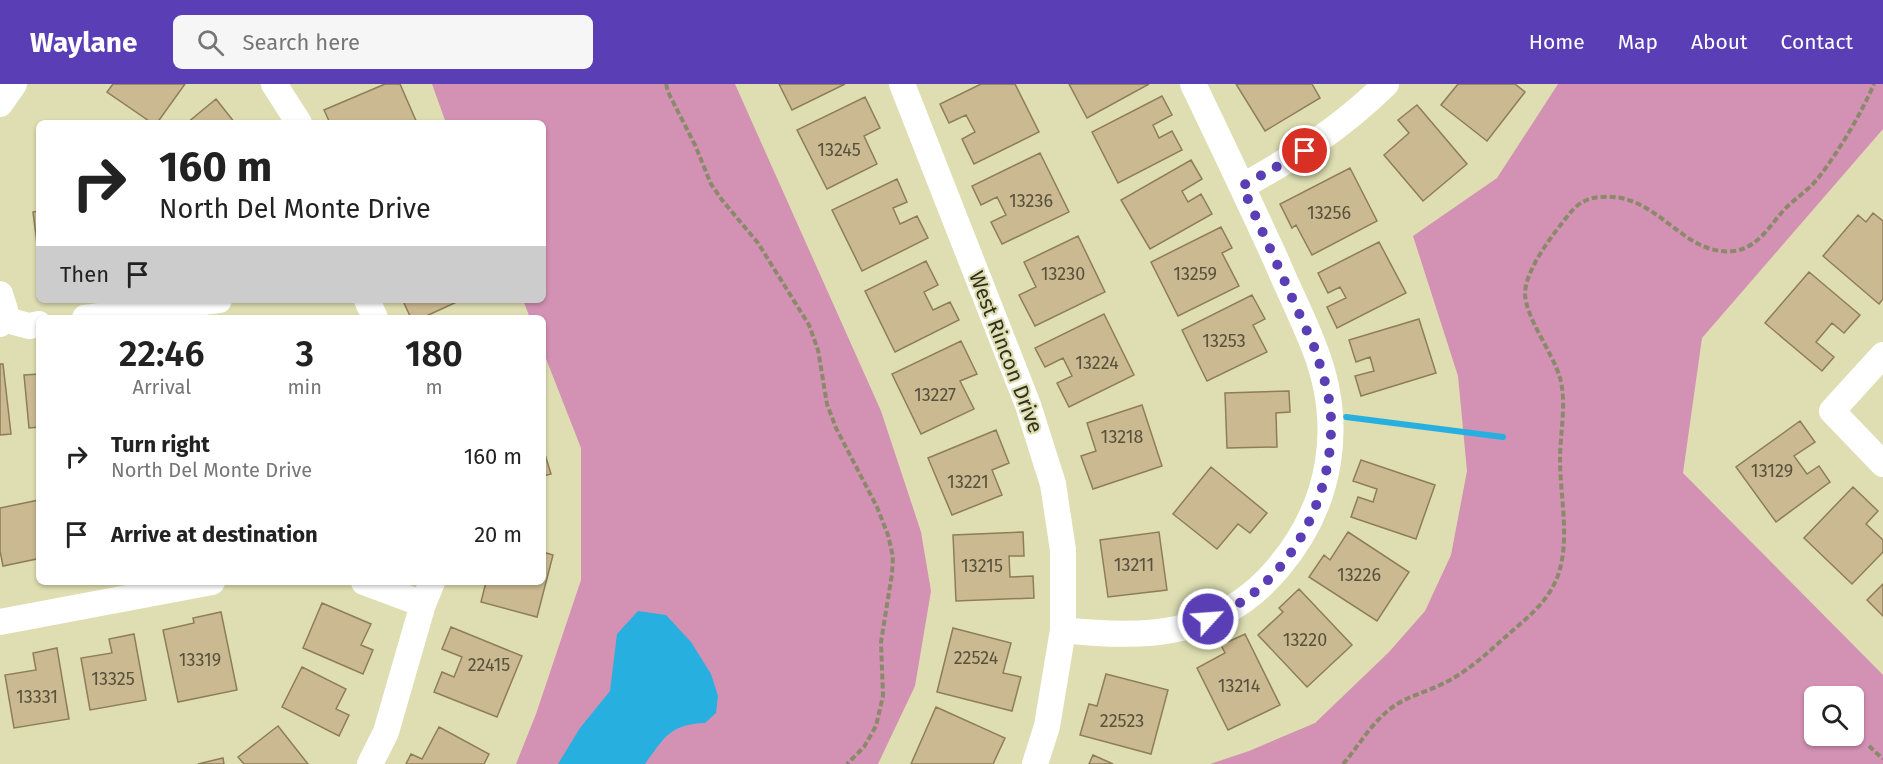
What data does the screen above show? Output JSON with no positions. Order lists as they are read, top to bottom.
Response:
{
  "streets": {
    "street": ["West Rincon Drive"]
  },
  "house_numbers": [
    "13245",
    "13236",
    "13256",
    "13230",
    "13259",
    "13253",
    "13224",
    "13227",
    "13218",
    "13129",
    "13221",
    "13211",
    "13215",
    "13226",
    "13220",
    "22524",
    "13319",
    "22415",
    "13325",
    "13214",
    "13331",
    "22523"
  ],
  "page": {
    "header": "Waylane",
    "search": "Search here",
    "nav": [
      "Home",
      "Map",
      "About",
      "Contact"
    ],
    "turn": ["160 m", "North Del Monte Drive"],
    "then": "Then",
    "eta": [
      "22:46",
      "Arrival",
      "3",
      "min",
      "180",
      "m"
    ],
    "list": [
      {
        "name": "Turn right",
        "note": "North Del Monte Drive",
        "value": "160 m"
      },
      {
        "name": "Arrive at destination",
        "value": "20 m"
      }
    ]
  }
}
